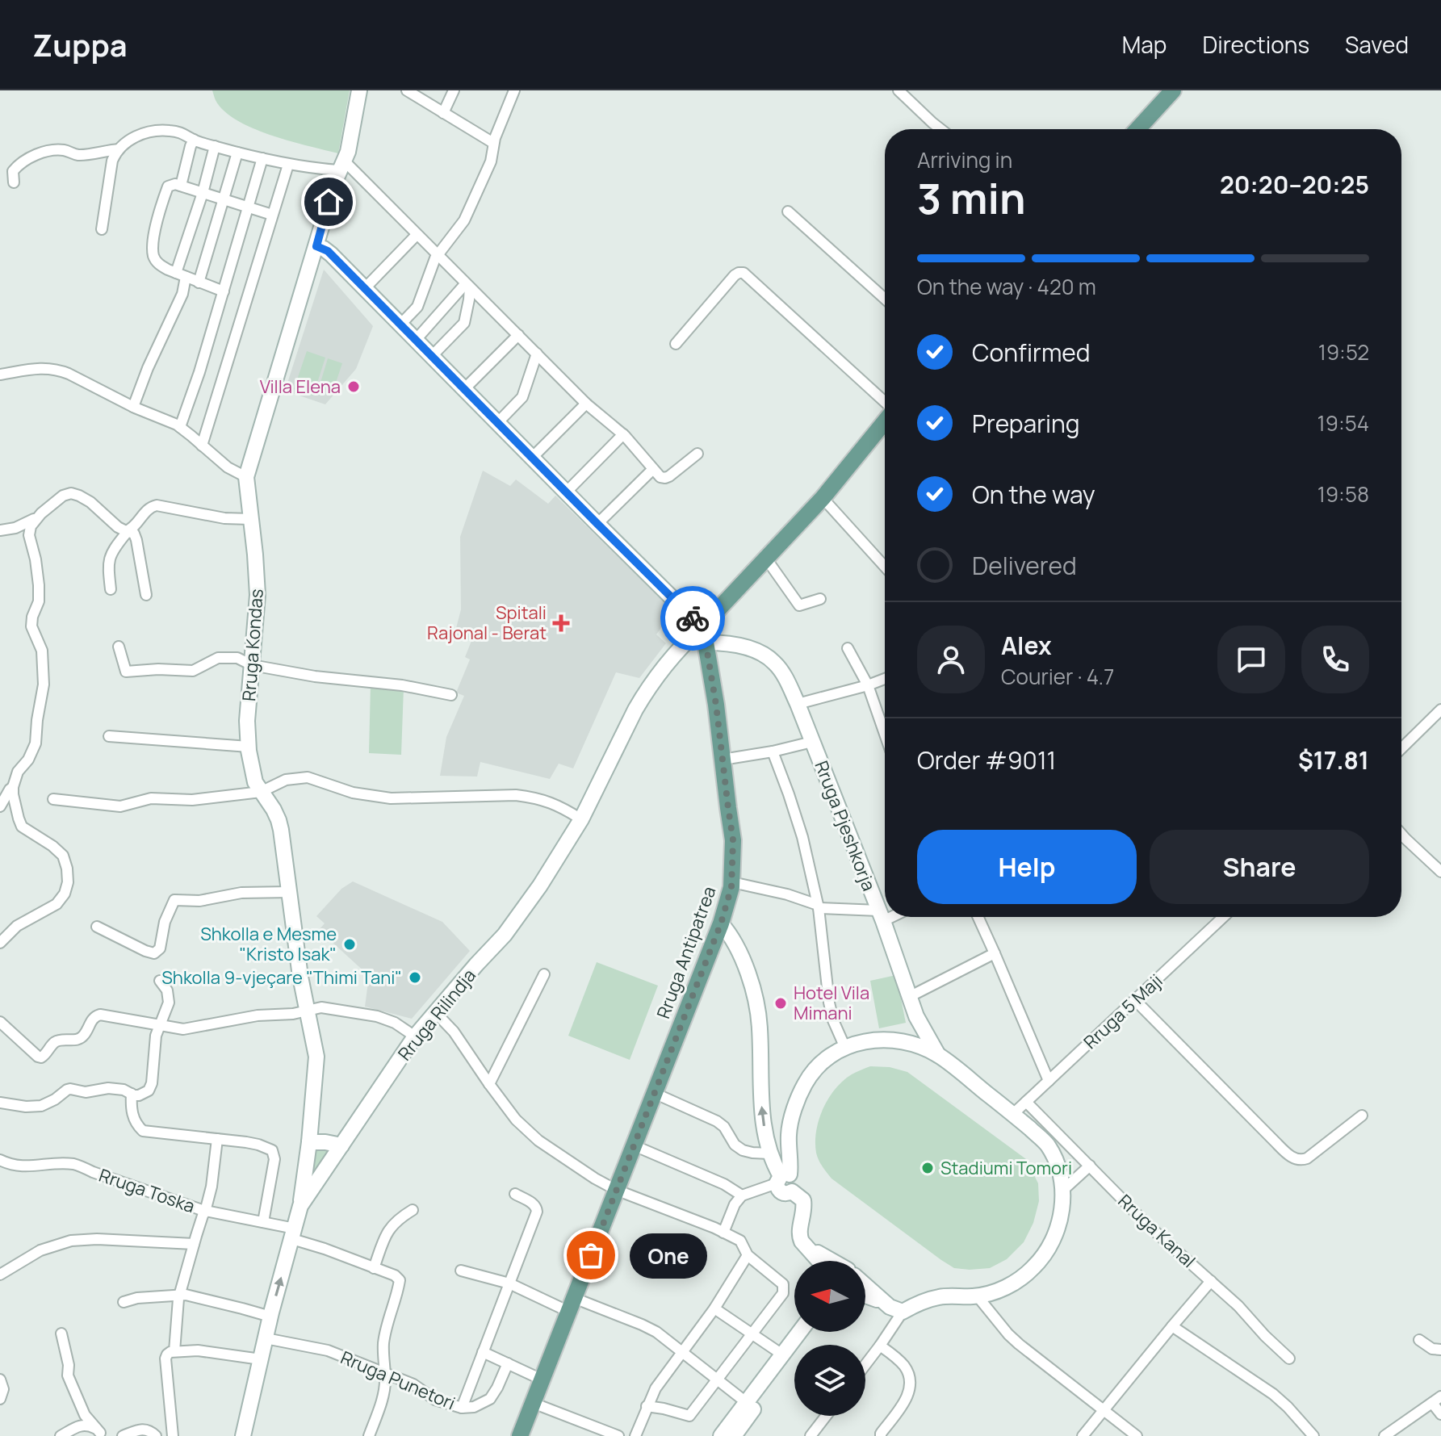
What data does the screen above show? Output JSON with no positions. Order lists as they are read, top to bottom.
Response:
{
  "streets": {
    "main road": ["Rruga Antipatrea"],
    "street": [
      "Rruga Kondas",
      "Rruga Pjeshkorja",
      "Rruga 5 Maji",
      "Rruga Rilindja",
      "Rruga Toska",
      "Rruga Kanal",
      "Rruga Punetori"
    ]
  },
  "crossings": [
    ["Rruga Kondas", "Rruga Rilindja"],
    ["Rruga Pjeshkorja", "Rruga Antipatrea"],
    ["Rruga Pjeshkorja", "Rruga Rilindja"],
    ["Rruga Antipatrea", "Rruga Rilindja"],
    ["Rruga 5 Maji", "Rruga Kanal"],
    ["Rruga Rilindja", "Rruga Toska"],
    ["Rruga Rilindja", "Rruga Punetori"],
    ["Rruga Toska", "Rruga Punetori"]
  ],
  "places": {
    "other": [
      "Villa Elena",
      "Shkolla e Mesme \"Kristo Isak\"",
      "Shkolla 9-vjeçare \"Thimi Tani\"",
      "Hotel Vila Mimani",
      "Stadiumi Tomori",
      "One"
    ],
    "health": ["Spitali Rajonal - Berat"]
  },
  "north": "left",
  "page": {
    "header": "Zuppa",
    "nav": ["Map", "Directions", "Saved"],
    "heading": ["3 min", "Arriving in", "20:20–20:25"],
    "panel": [
      "Alex",
      "Courier · 4.7",
      "Order #9011",
      "$17.81"
    ],
    "bar": "On the way · 420 m",
    "list": [
      ["Confirmed", "19:52"],
      ["Preparing", "19:54"],
      ["On the way", "19:58"],
      "Delivered"
    ],
    "buttons": ["Help", "Share"],
    "bubble": "One"
  }
}
